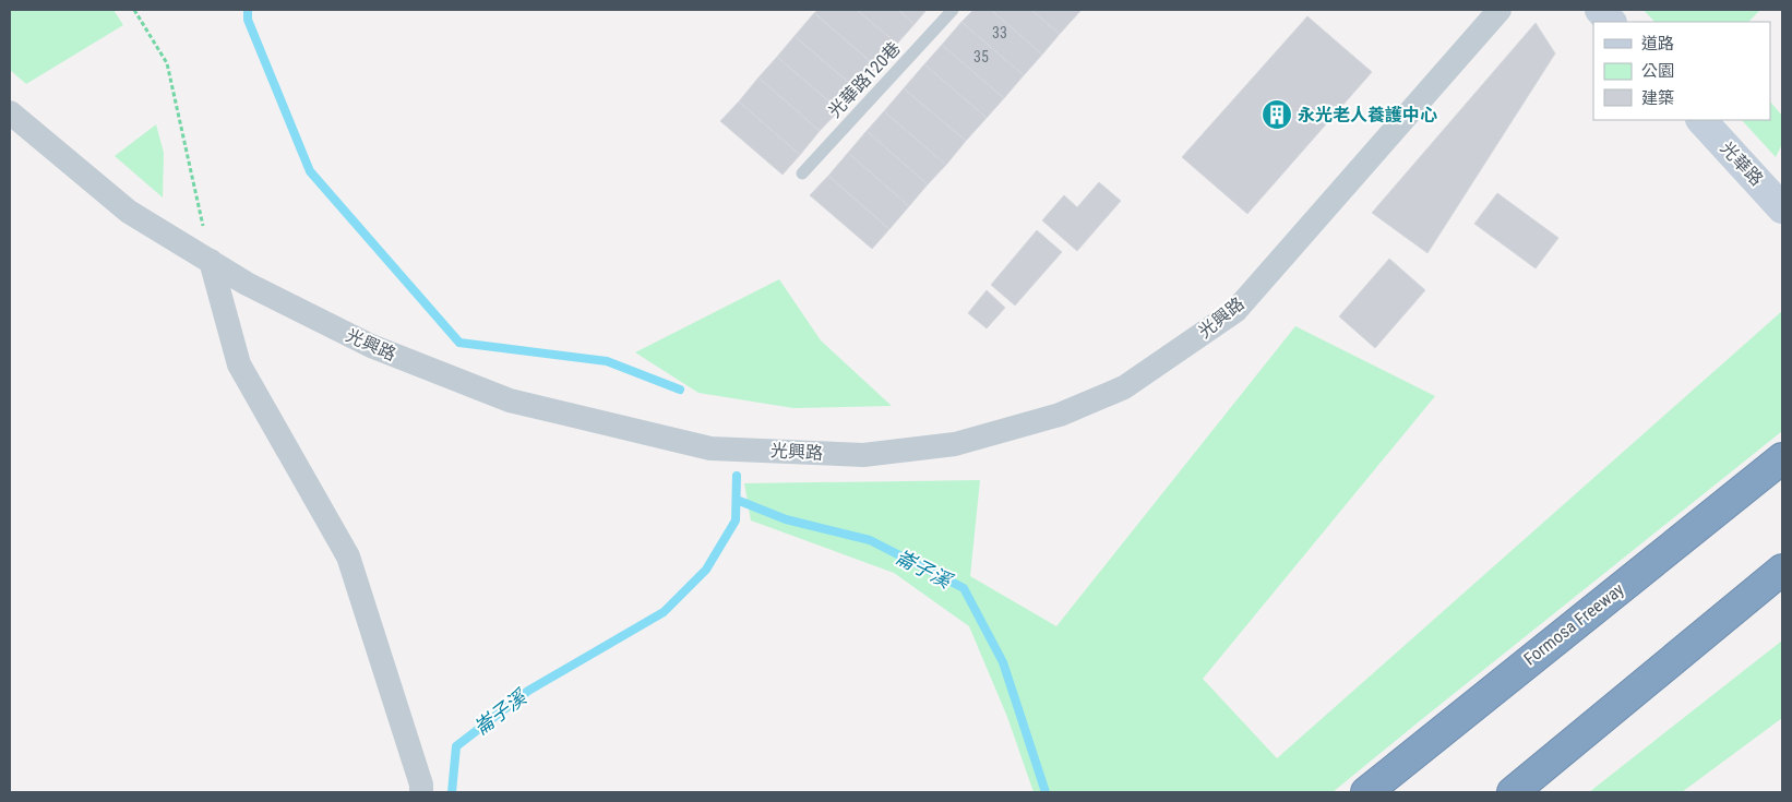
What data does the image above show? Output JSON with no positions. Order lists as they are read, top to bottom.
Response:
{
  "streets": {
    "highway": ["Formosa Freeway"],
    "street": ["光華路", "光興路"],
    "lane": ["光華路120巷"]
  },
  "water": ["崙子溪"],
  "places": {
    "building": ["永光老人養護中心"]
  },
  "house_numbers": ["33", "35"],
  "legend": ["道路", "公園", "建築"]
}
